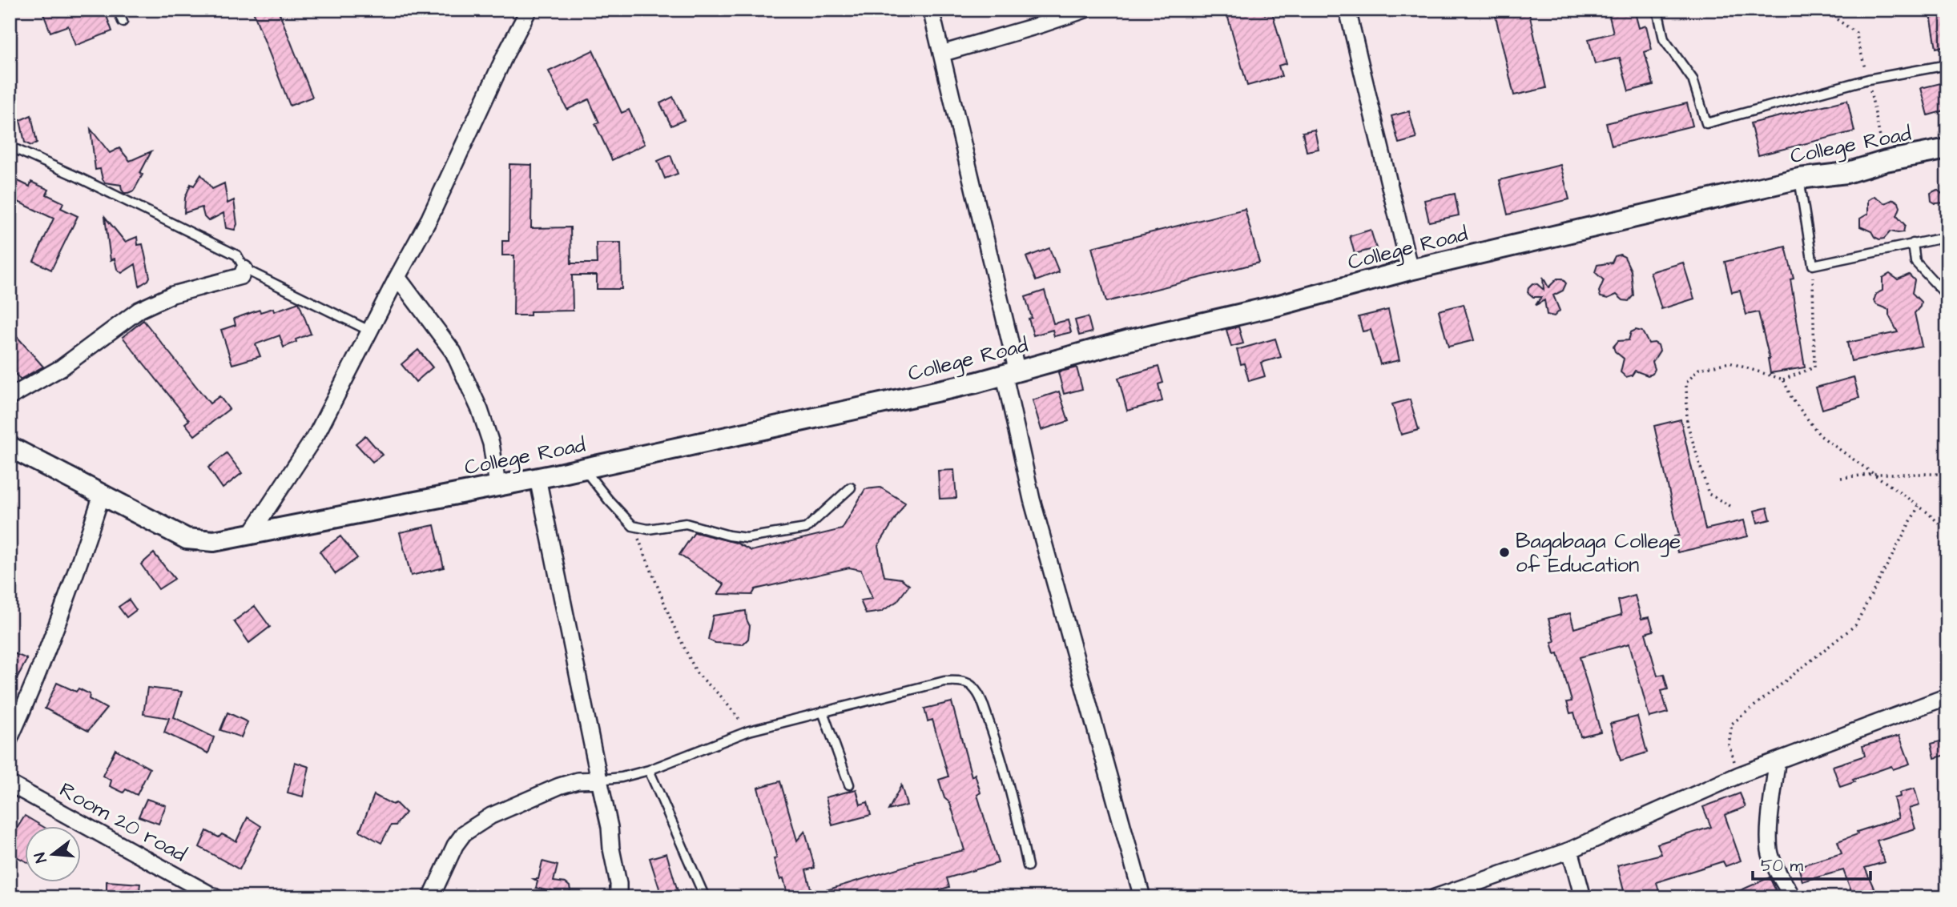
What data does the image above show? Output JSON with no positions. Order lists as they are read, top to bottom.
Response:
{
  "streets": {
    "street": ["College Road", "Room 20 road"]
  },
  "places": ["Bagabaga College of Education"],
  "scale_bar": "50 m",
  "north": "left"
}
